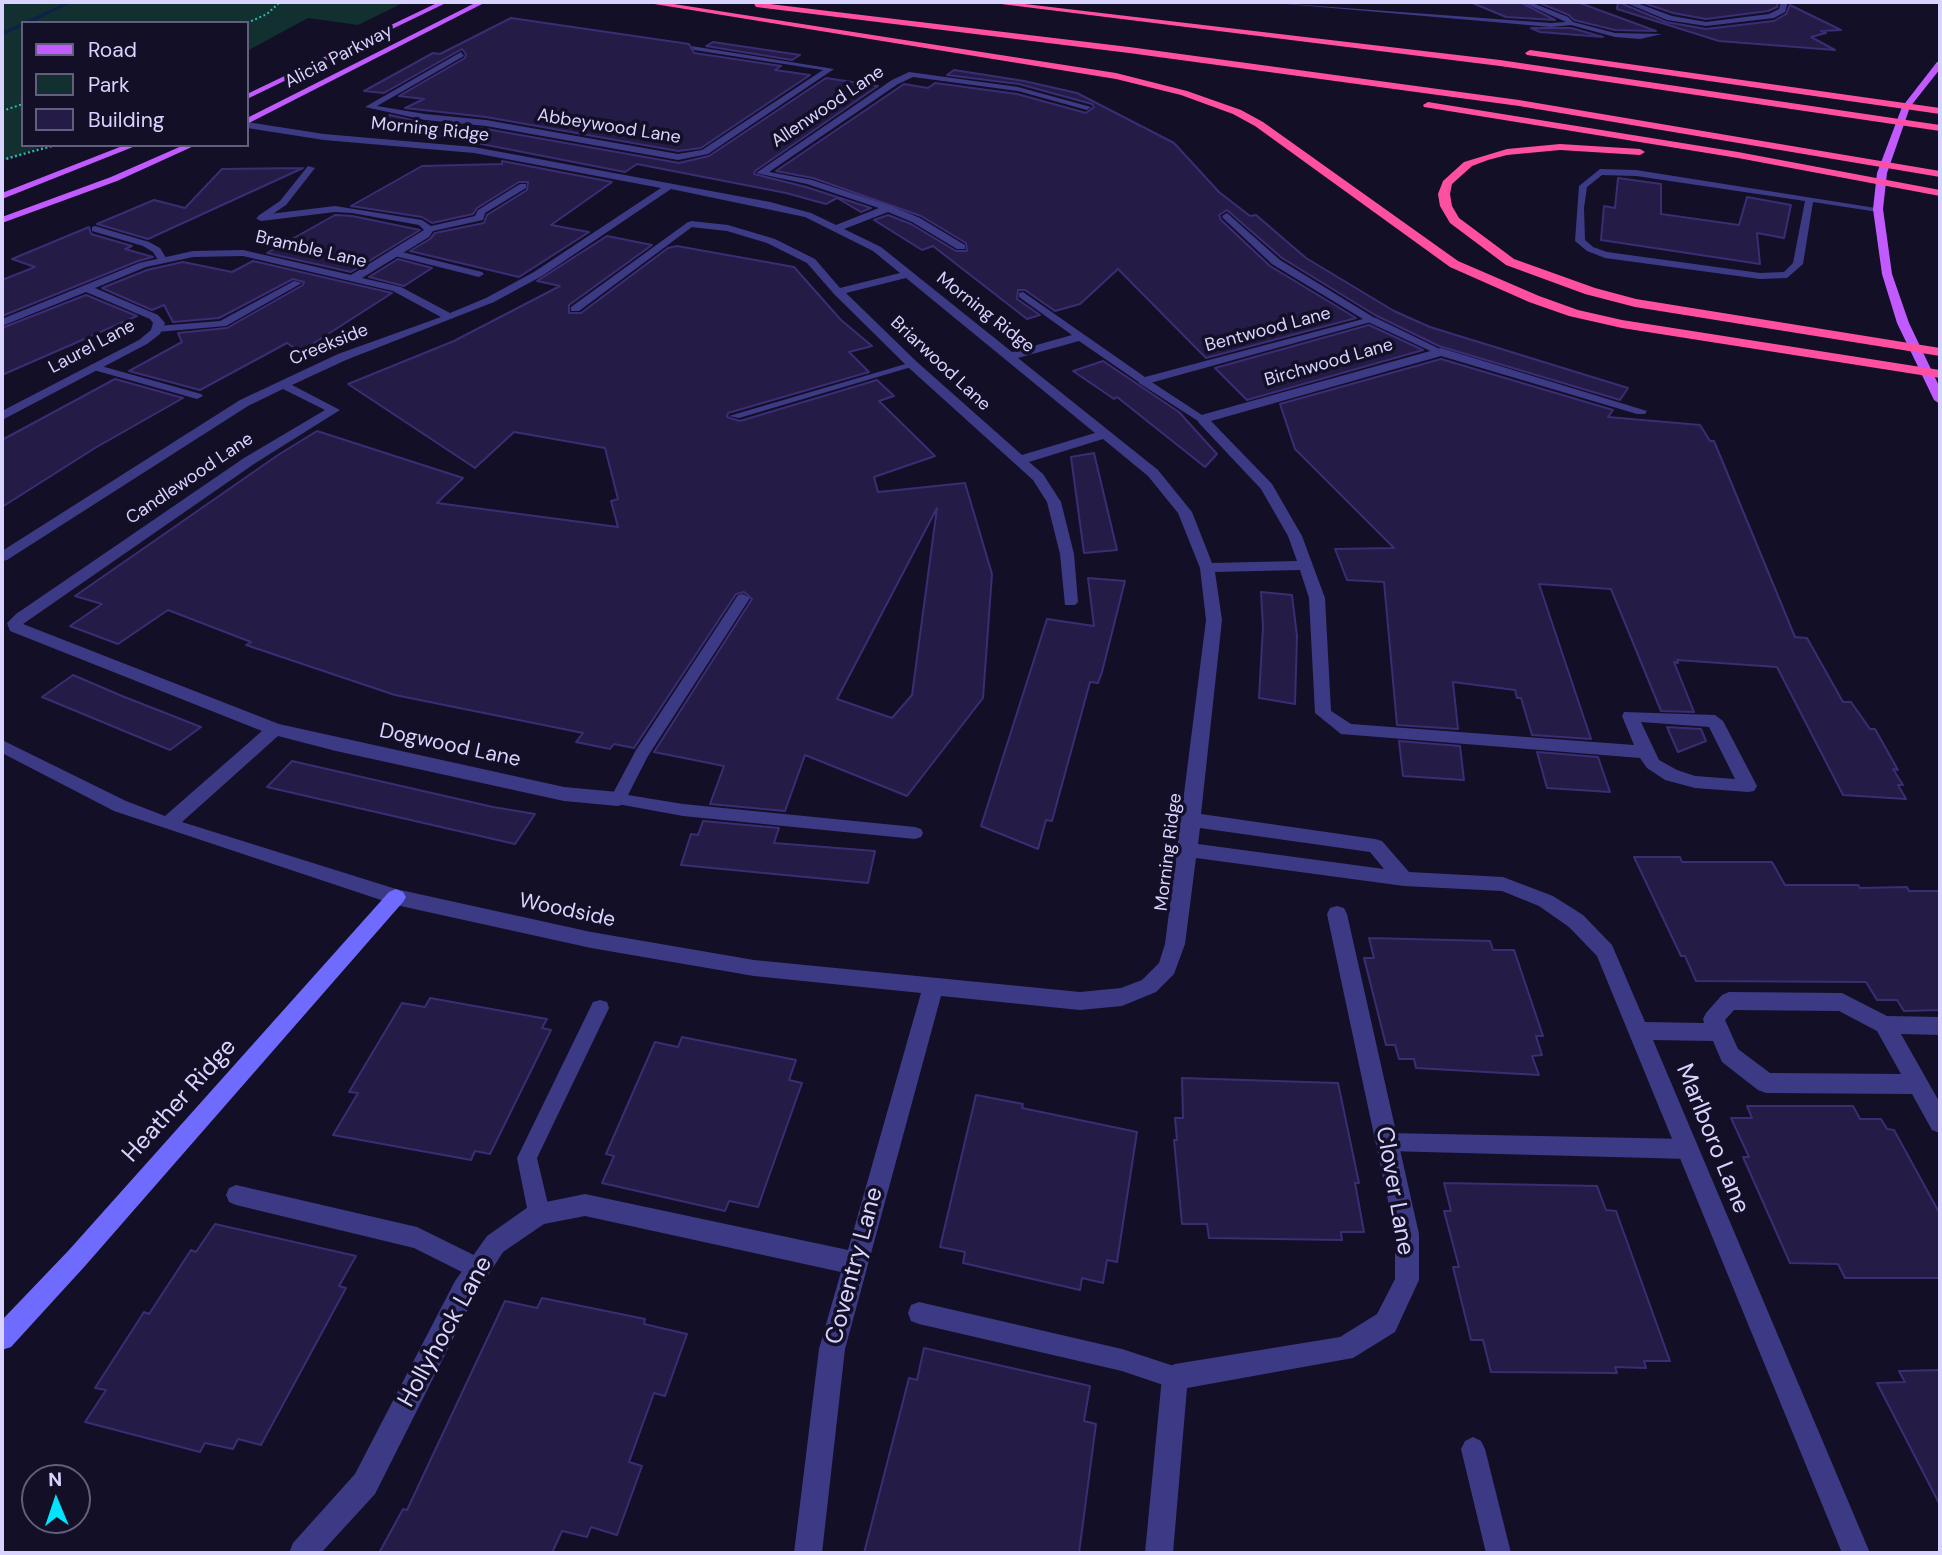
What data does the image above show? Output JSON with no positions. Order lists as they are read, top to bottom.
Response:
{
  "streets": {
    "main road": ["Alicia Parkway"],
    "street": [
      "Allenwood Lane",
      "Abbeywood Lane",
      "Morning Ridge",
      "Bramble Lane",
      "Bentwood Lane",
      "Creekside",
      "Laurel Lane",
      "Birchwood Lane",
      "Briarwood Lane",
      "Candlewood Lane",
      "Dogwood Lane",
      "Woodside",
      "Heather Ridge",
      "Marlboro Lane",
      "Clover Lane",
      "Coventry Lane",
      "Hollyhock Lane"
    ]
  },
  "crossings": [
    ["Morning Ridge", "Creekside"],
    ["Morning Ridge", "Woodside"],
    ["Morning Ridge", "Marlboro Lane"],
    ["Bramble Lane", "Creekside"],
    ["Bramble Lane", "Laurel Lane"],
    ["Creekside", "Candlewood Lane"],
    ["Candlewood Lane", "Dogwood Lane"],
    ["Woodside", "Heather Ridge"],
    ["Woodside", "Coventry Lane"],
    ["Coventry Lane", "Hollyhock Lane"]
  ],
  "legend": ["Road", "Park", "Building"],
  "north": "top"
}
